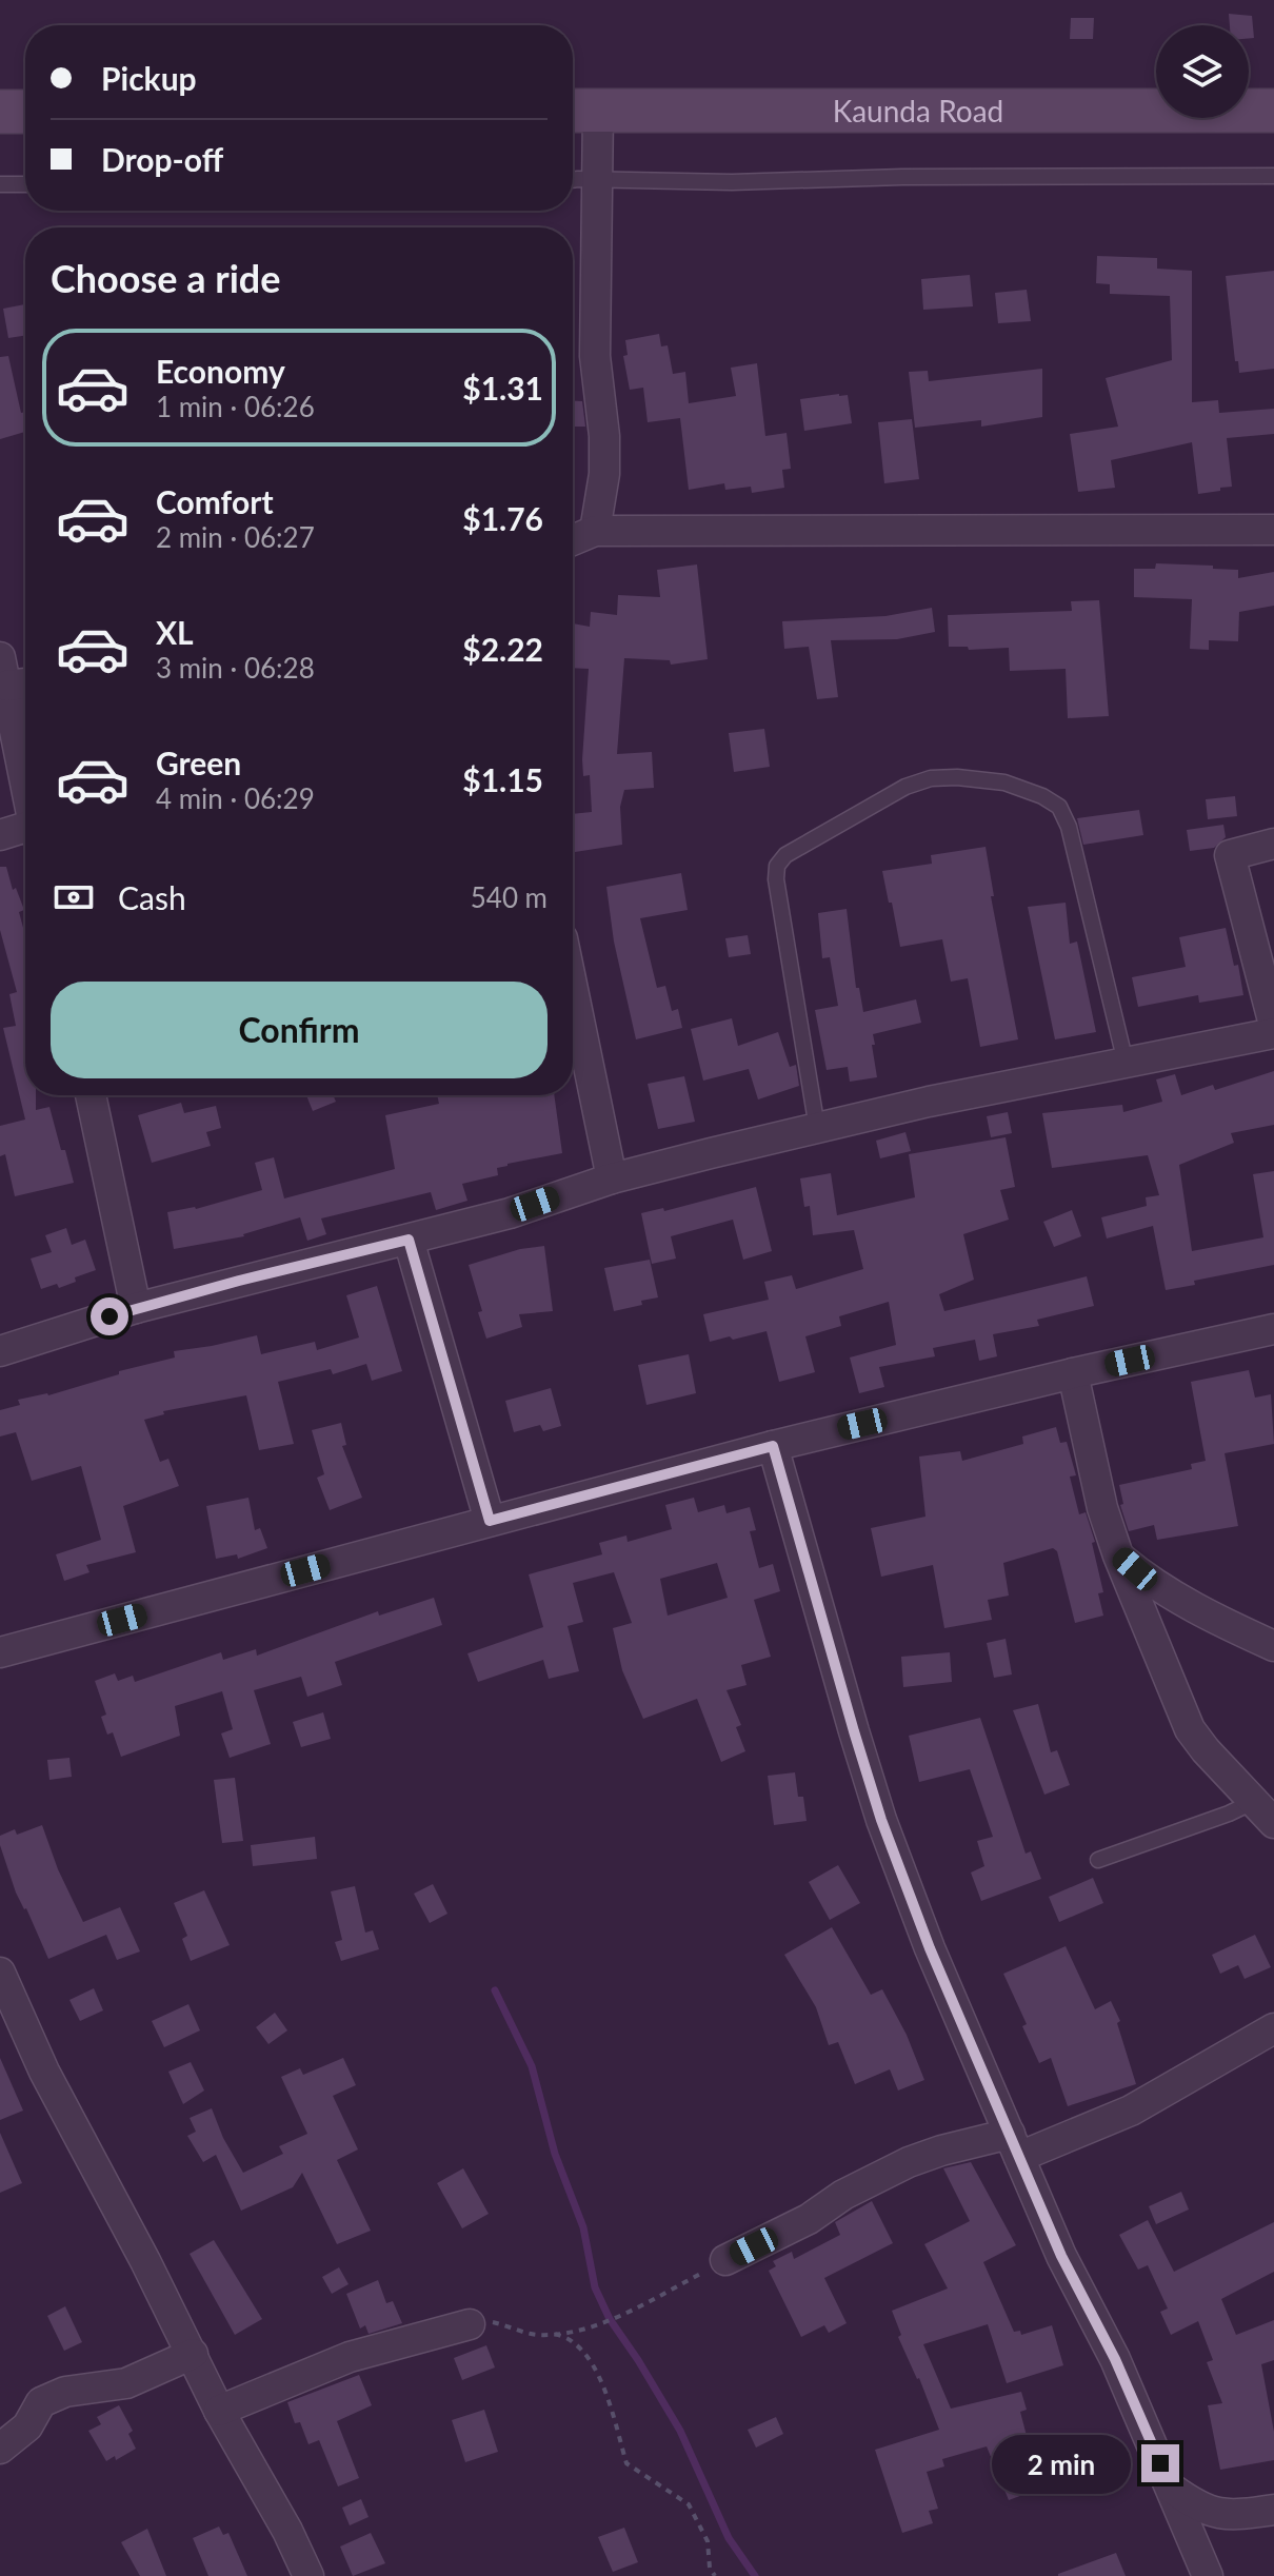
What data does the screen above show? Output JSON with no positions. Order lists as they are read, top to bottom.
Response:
{
  "streets": {
    "main road": ["Kaunda Road"]
  },
  "page": {
    "banner": ["Pickup", "Drop-off"],
    "heading": "Choose a ride",
    "list": [
      {
        "name": "Economy",
        "note": "1 min · 06:26",
        "value": "$1.31"
      },
      {
        "name": "Comfort",
        "note": "2 min · 06:27",
        "value": "$1.76"
      },
      {
        "name": "XL",
        "note": "3 min · 06:28",
        "value": "$2.22"
      },
      {
        "name": "Green",
        "note": "4 min · 06:29",
        "value": "$1.15"
      }
    ],
    "pay": ["Cash", "540 m"],
    "buttons": "Confirm",
    "bubble": "2 min"
  }
}
